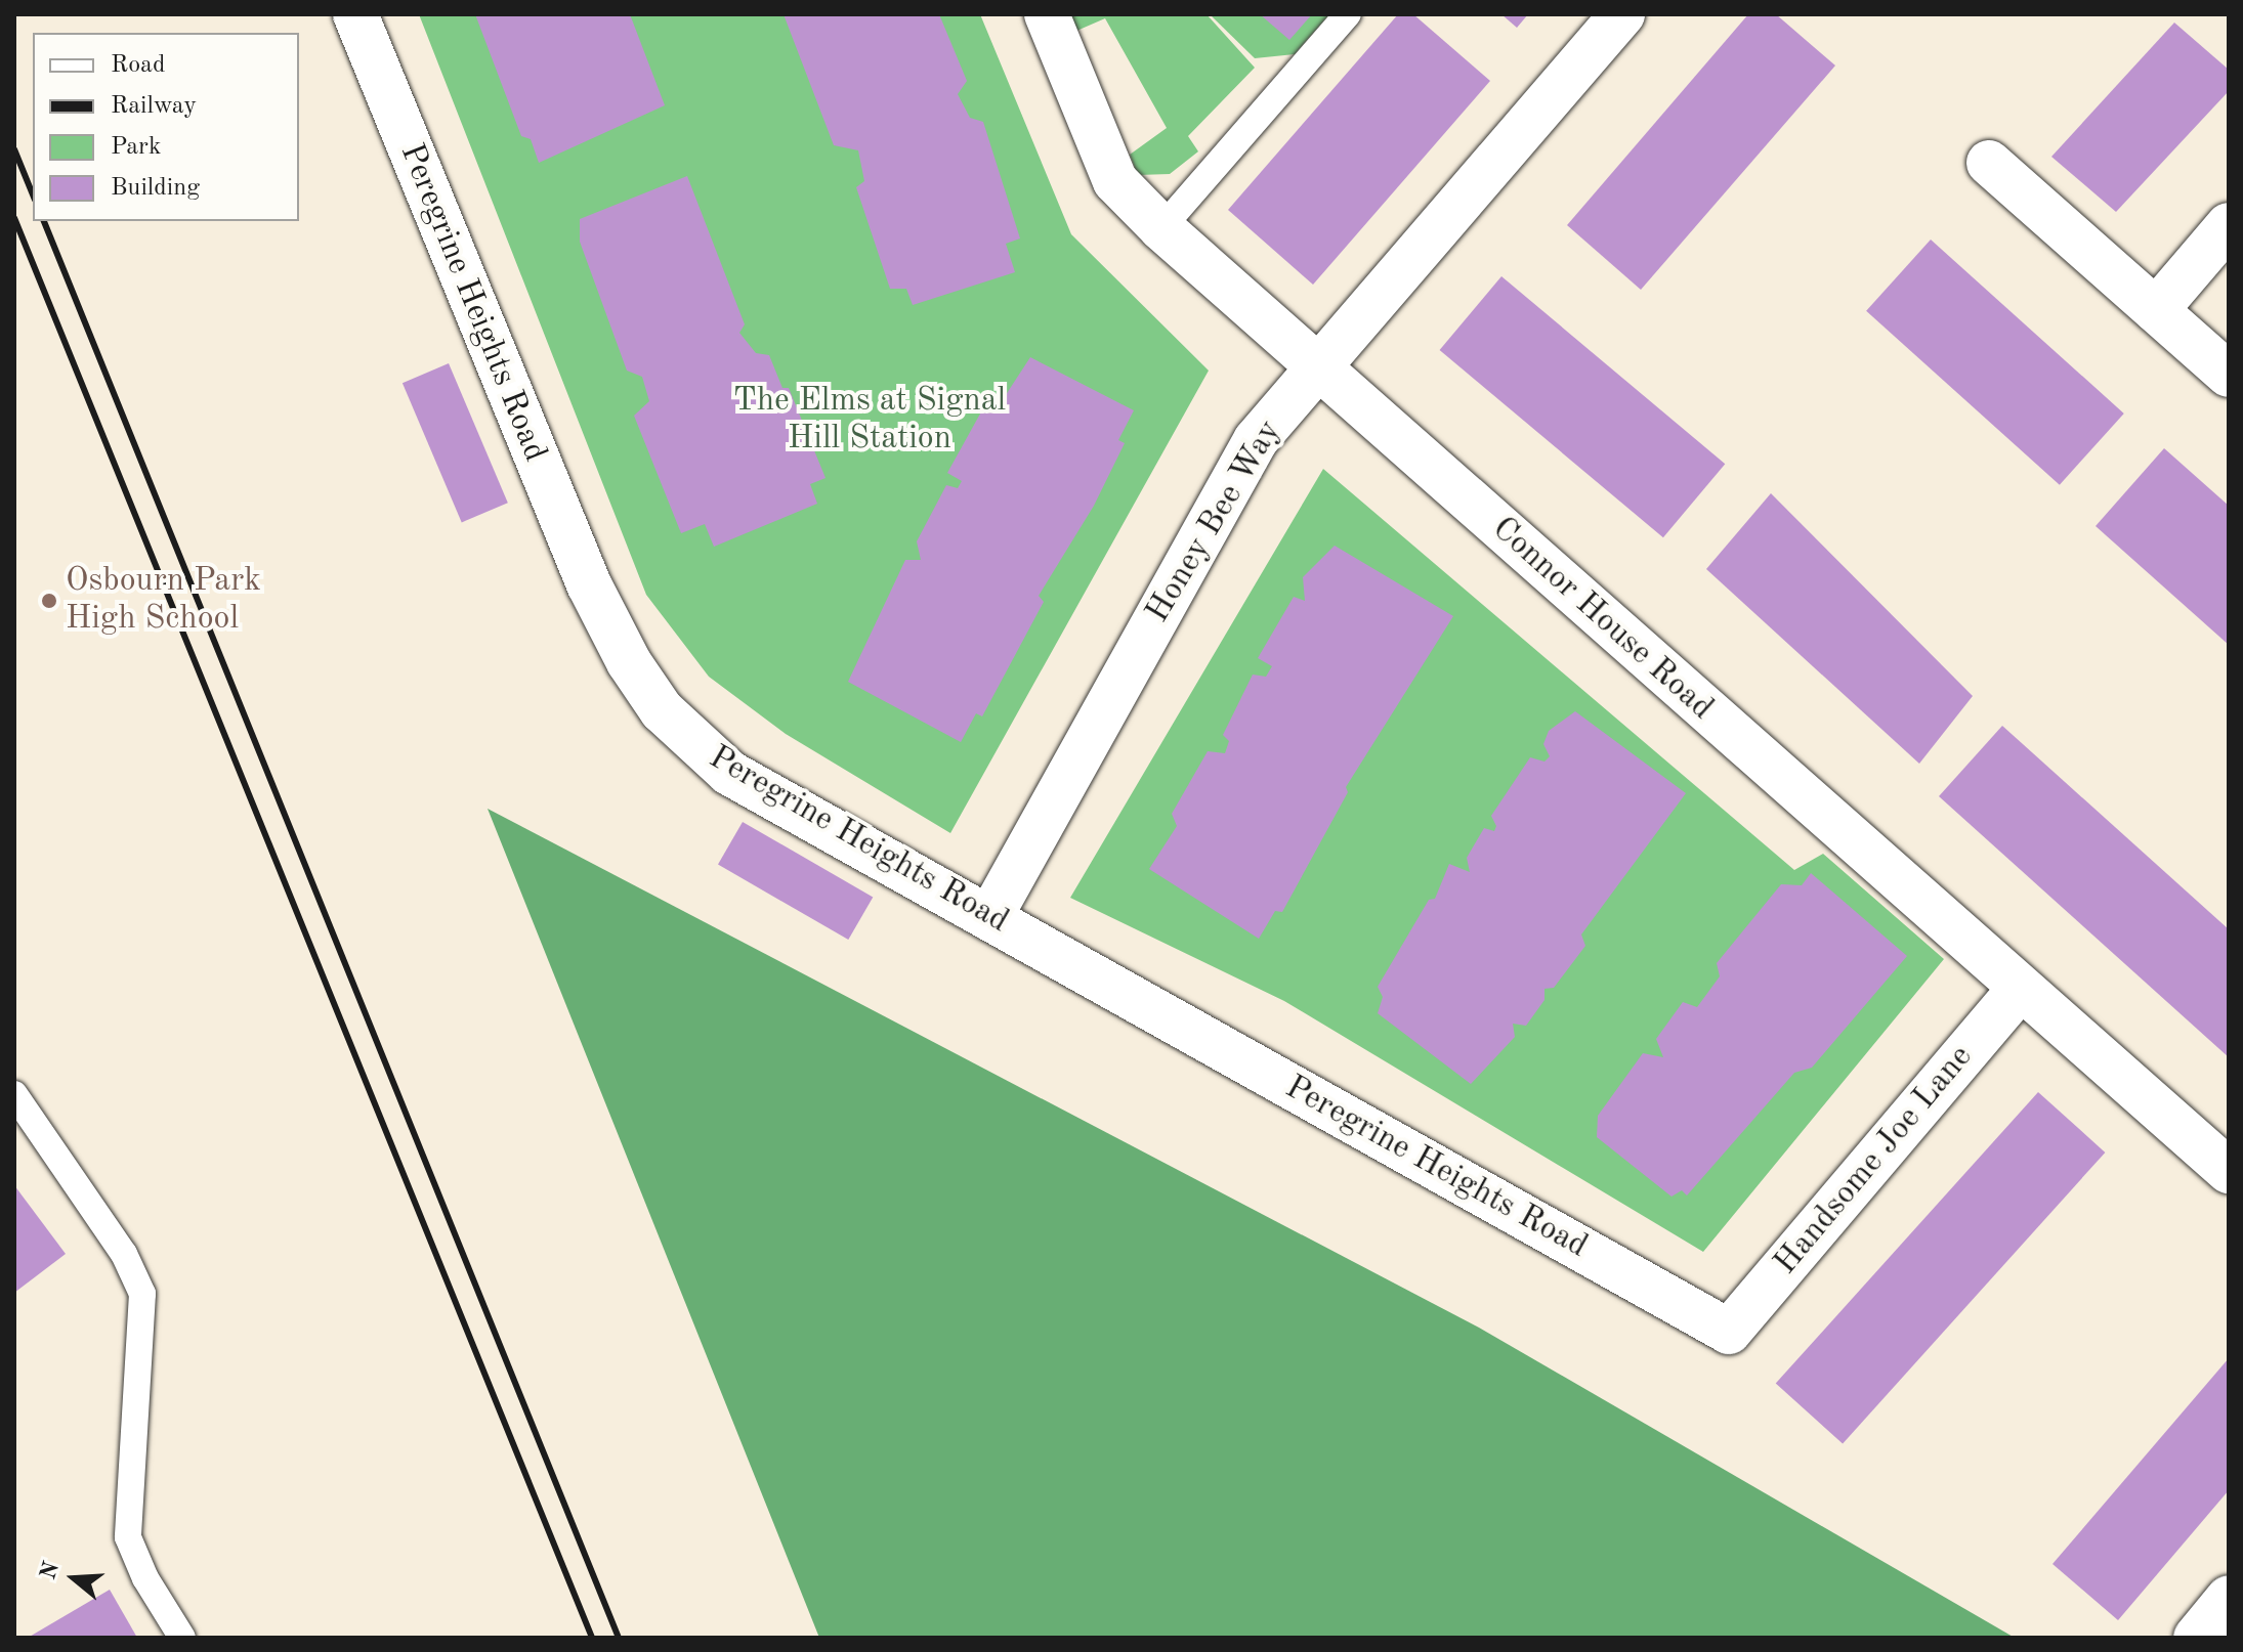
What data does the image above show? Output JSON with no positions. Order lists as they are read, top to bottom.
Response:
{
  "streets": {
    "street": [
      "Peregrine Heights Road",
      "Honey Bee Way",
      "Connor House Road",
      "Handsome Joe Lane"
    ]
  },
  "crossings": [
    ["Peregrine Heights Road", "Honey Bee Way"],
    ["Peregrine Heights Road", "Handsome Joe Lane"],
    ["Honey Bee Way", "Connor House Road"],
    ["Connor House Road", "Handsome Joe Lane"]
  ],
  "parks": ["The Elms at Signal Hill Station"],
  "places": ["Osbourn Park High School"],
  "legend": [
    "Road",
    "Railway",
    "Park",
    "Building"
  ],
  "north": "left"
}
